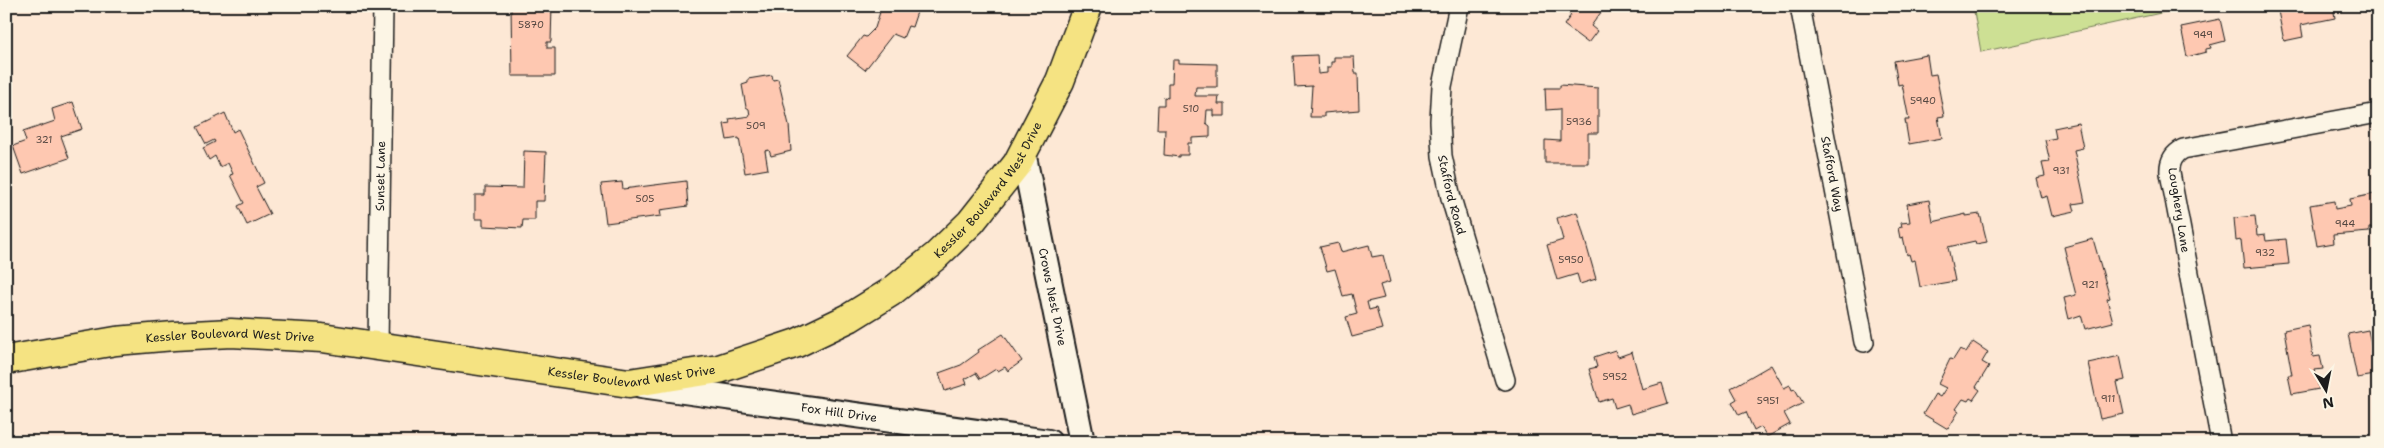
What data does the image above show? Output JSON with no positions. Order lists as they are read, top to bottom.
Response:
{
  "streets": {
    "main road": ["Kessler Boulevard West Drive"],
    "street": [
      "Stafford Way",
      "Sunset Lane",
      "Stafford Road",
      "Loughery Lane",
      "Crows Nest Drive",
      "Fox Hill Drive"
    ]
  },
  "crossings": [
    ["Sunset Lane", "Kessler Boulevard West Drive"],
    ["Kessler Boulevard West Drive", "Crows Nest Drive"],
    ["Kessler Boulevard West Drive", "Fox Hill Drive"]
  ],
  "house_numbers": [
    "5870",
    "949",
    "5940",
    "510",
    "5936",
    "509",
    "321",
    "931",
    "505",
    "944",
    "932",
    "5950",
    "921",
    "5952",
    "911",
    "5951"
  ],
  "north": "bottom"
}
